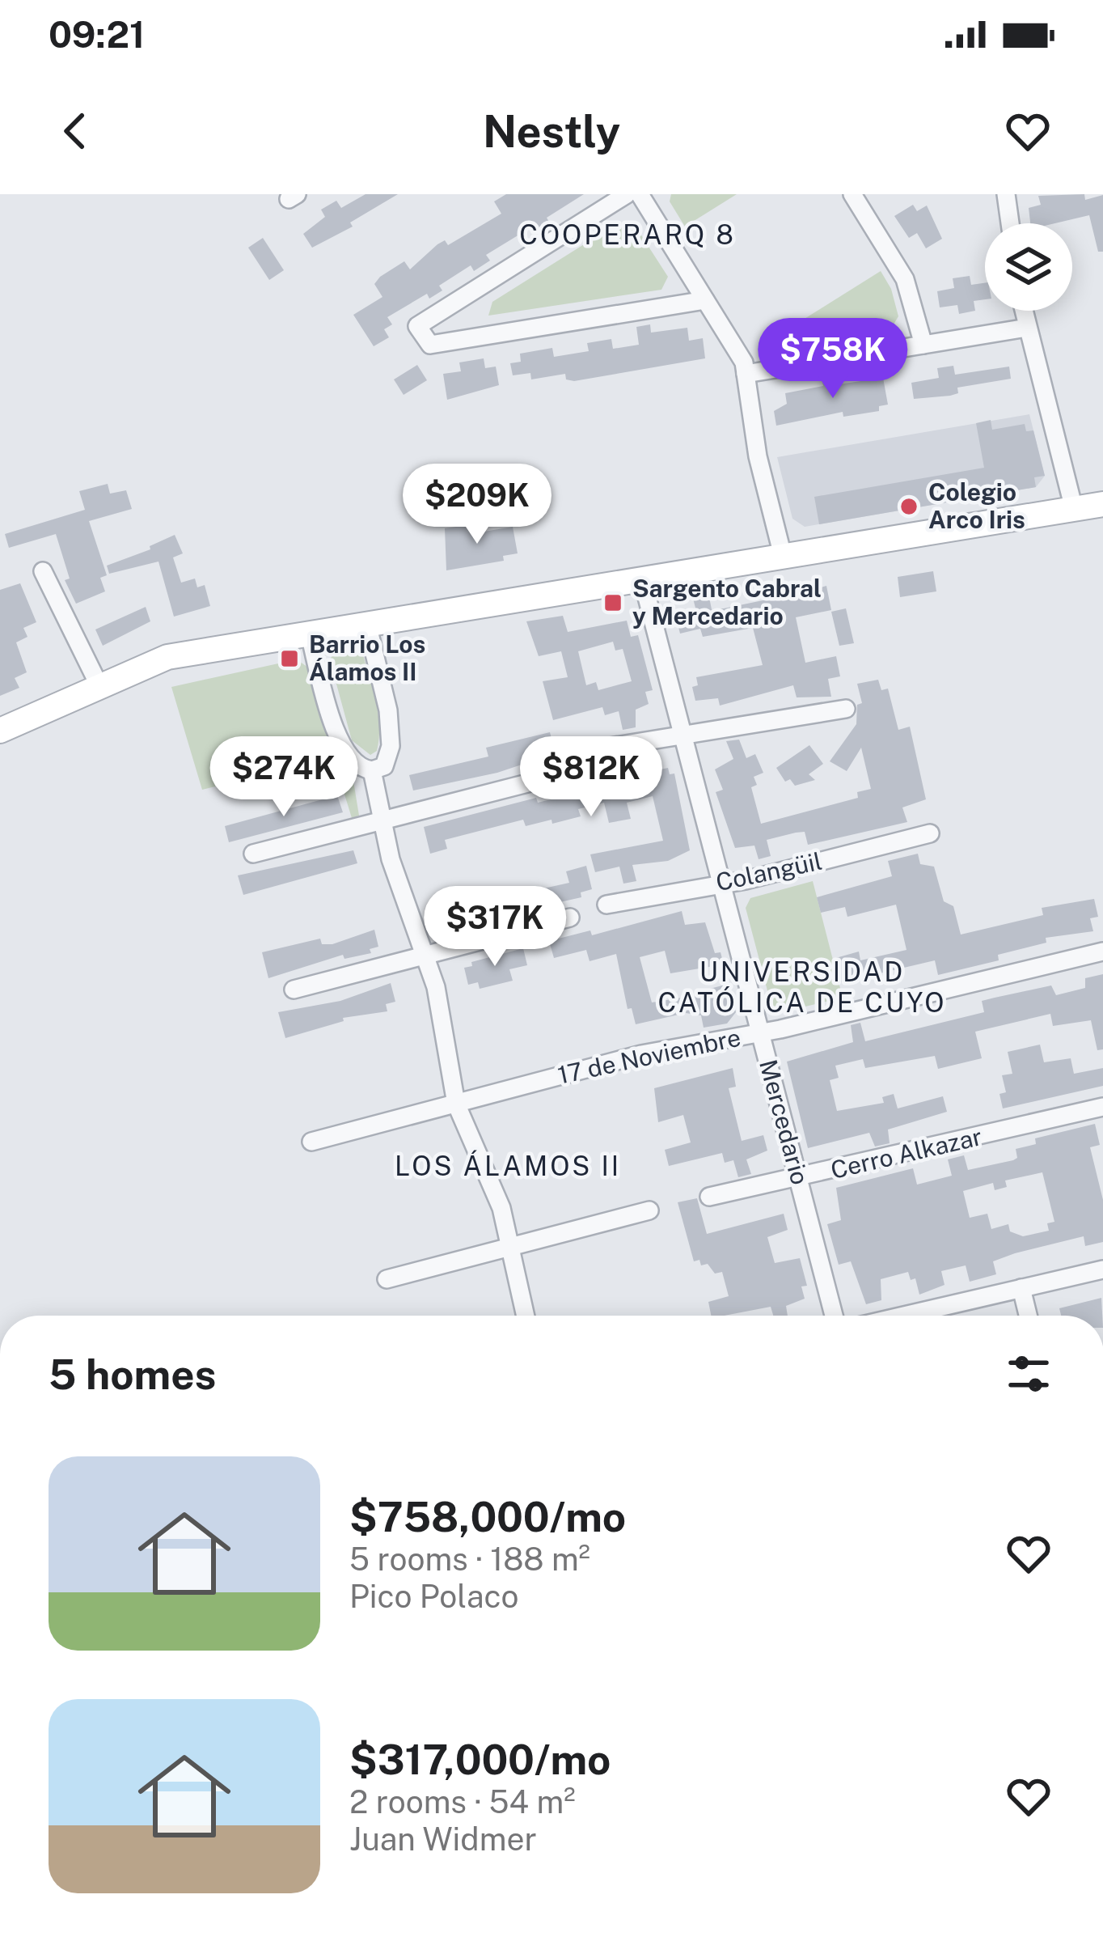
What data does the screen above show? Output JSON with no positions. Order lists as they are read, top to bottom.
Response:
{
  "streets": {
    "street": [
      "Colangüil",
      "17 de Noviembre",
      "Mercedario",
      "Cerro Alkazar"
    ]
  },
  "crossings": [
    ["Colangüil", "Mercedario"],
    ["17 de Noviembre", "Mercedario"],
    ["Mercedario", "Cerro Alkazar"]
  ],
  "districts": ["COOPERARQ 8", "UNIVERSIDAD CATÓLICA DE CUYO", "LOS ÁLAMOS II"],
  "places": {
    "other": ["Colegio Arco Iris"],
    "transit": ["Sargento Cabral y Mercedario", "Barrio Los Álamos II"]
  },
  "page": {
    "status": "09:21",
    "header": "Nestly",
    "price": [
      "$758K",
      "$209K",
      "$274K",
      "$812K",
      "$317K"
    ],
    "heading": "5 homes",
    "list": [
      {
        "name": "$758,000/mo",
        "note": "5 rooms · 188 m² · Pico Polaco"
      },
      {
        "name": "$317,000/mo",
        "note": "2 rooms · 54 m² · Juan Widmer"
      }
    ]
  }
}
